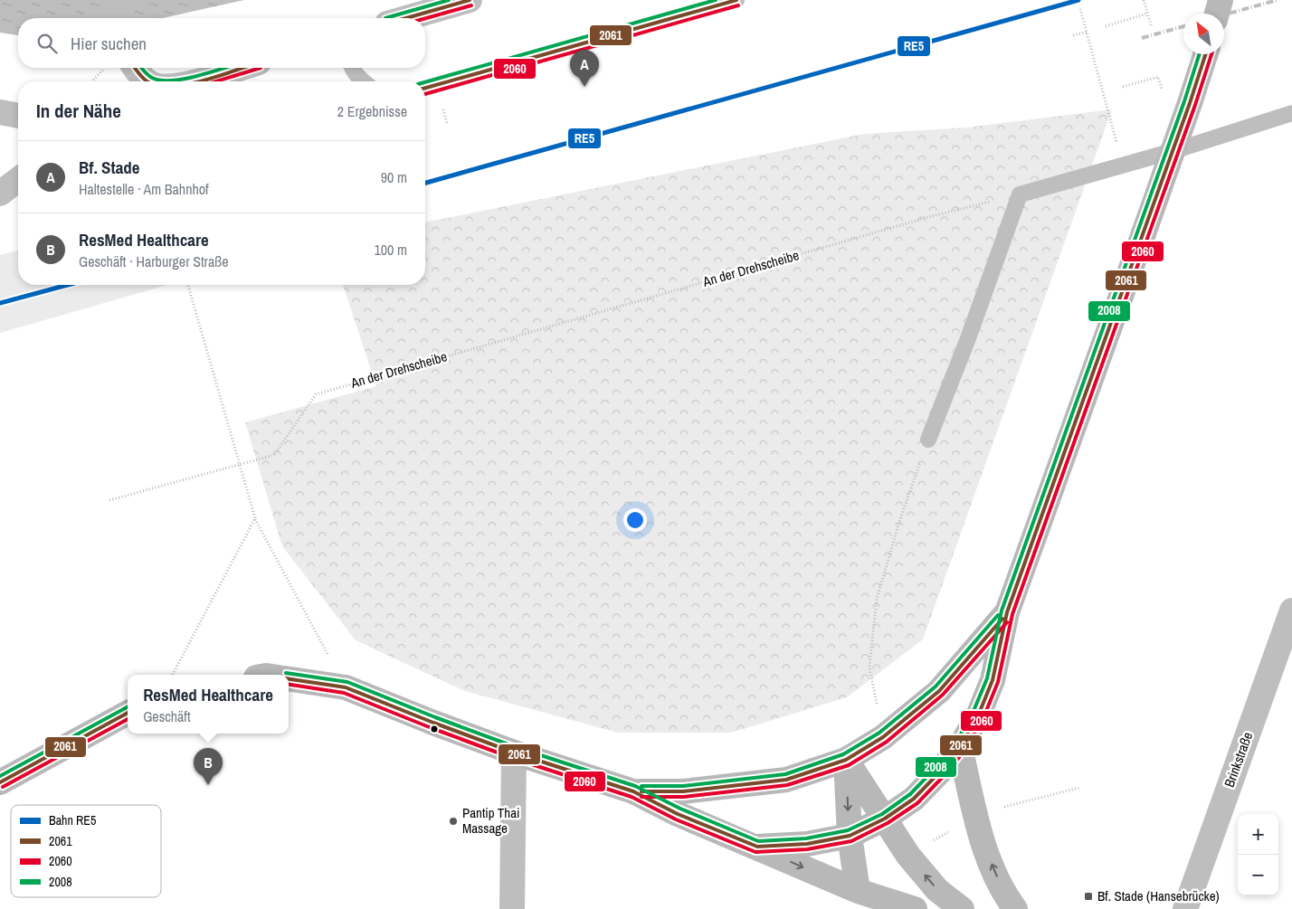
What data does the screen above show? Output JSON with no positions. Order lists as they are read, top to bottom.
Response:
{
  "streets": {
    "street": ["Brinkstraße"],
    "path": ["An der Drehscheibe"]
  },
  "places": {
    "other": ["Pantip Thai Massage"],
    "transit": ["Bf. Stade (Hansebrücke)"]
  },
  "lines": [
    "rail line RE5",
    "transit line 2061",
    "transit line 2008",
    "transit line 2060"
  ],
  "legend": [
    "Bahn RE5",
    "2061",
    "2060",
    "2008"
  ],
  "north": "top left",
  "page": {
    "search": "Hier suchen",
    "pins": ["A", "B"],
    "heading": ["In der Nähe", "2 Ergebnisse"],
    "list": [
      {
        "mark": "A",
        "name": "Bf. Stade",
        "note": "Haltestelle · Am Bahnhof",
        "value": "90 m"
      },
      {
        "mark": "B",
        "name": "ResMed Healthcare",
        "note": "Geschäft · Harburger Straße",
        "value": "100 m"
      }
    ],
    "popup": ["ResMed Healthcare", "Geschäft"],
    "map_buttons": ["+", "−"]
  }
}
